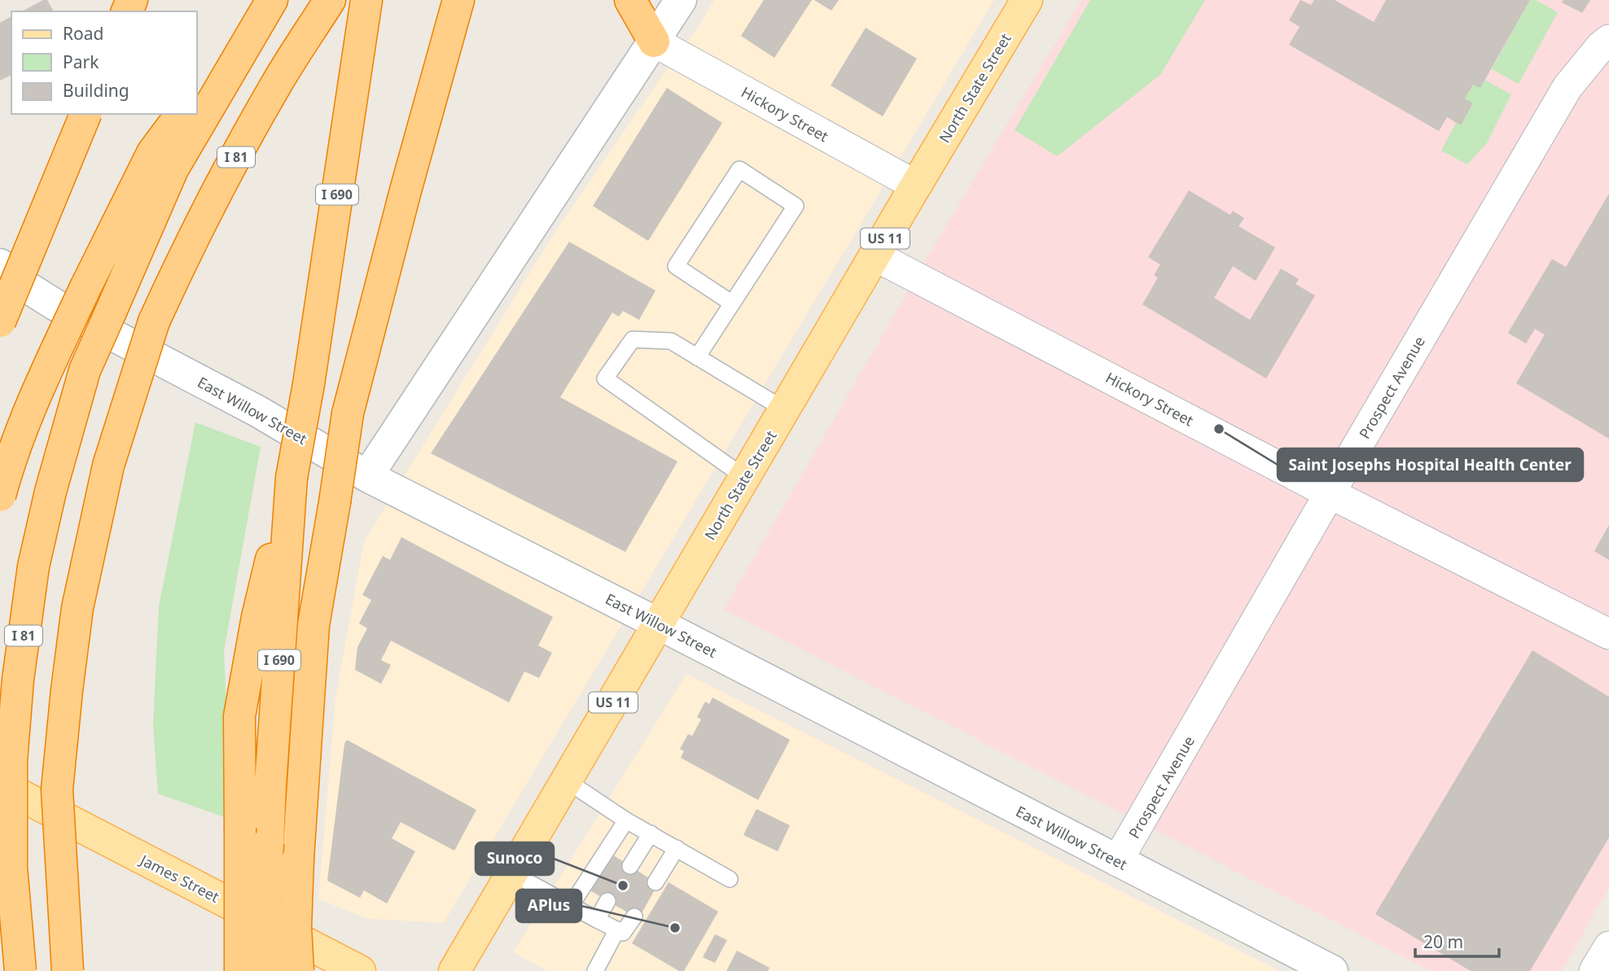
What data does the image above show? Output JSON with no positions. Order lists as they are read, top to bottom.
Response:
{
  "streets": {
    "highway": ["I 81", "I 690"],
    "main road": ["North State Street", "US 11", "James Street"],
    "street": ["Hickory Street", "Prospect Avenue", "East Willow Street"]
  },
  "crossings": [
    ["North State Street", "Hickory Street"],
    ["North State Street", "East Willow Street"],
    ["Hickory Street", "Prospect Avenue"],
    ["Prospect Avenue", "East Willow Street"]
  ],
  "places": ["Saint Josephs Hospital Health Center", "Sunoco", "APlus"],
  "legend": ["Road", "Park", "Building"],
  "scale_bar": "20 m"
}
